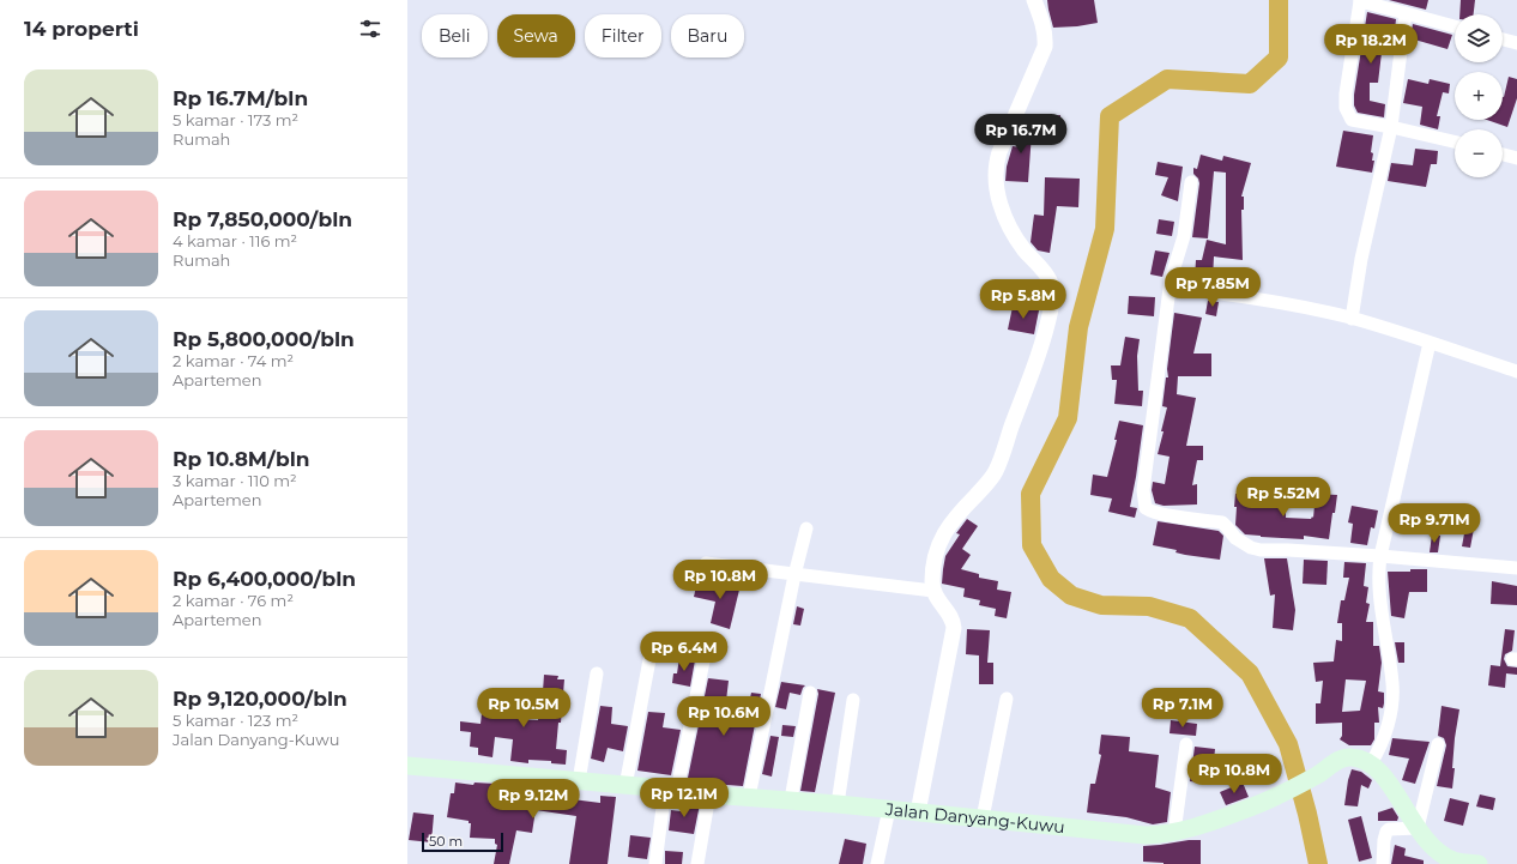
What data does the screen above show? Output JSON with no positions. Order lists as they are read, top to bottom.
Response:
{
  "streets": {
    "main road": ["Jalan Danyang-Kuwu"]
  },
  "scale_bar": "50 m",
  "page": {
    "heading": "14 properti",
    "map_buttons": ["+", "−"],
    "chip": [
      "Beli",
      "Sewa",
      "Filter",
      "Baru"
    ],
    "price": [
      "Rp 18.2M",
      "Rp 16.7M",
      "Rp 7.85M",
      "Rp 5.8M",
      "Rp 5.52M",
      "Rp 9.71M",
      "Rp 10.8M",
      "Rp 6.4M",
      "Rp 10.5M",
      "Rp 7.1M",
      "Rp 10.6M",
      "Rp 10.8M",
      "Rp 12.1M",
      "Rp 9.12M"
    ],
    "list": [
      {
        "name": "Rp 16.7M/bln",
        "note": "5 kamar · 173 m² · Rumah"
      },
      {
        "name": "Rp 7,850,000/bln",
        "note": "4 kamar · 116 m² · Rumah"
      },
      {
        "name": "Rp 5,800,000/bln",
        "note": "2 kamar · 74 m² · Apartemen"
      },
      {
        "name": "Rp 10.8M/bln",
        "note": "3 kamar · 110 m² · Apartemen"
      },
      {
        "name": "Rp 6,400,000/bln",
        "note": "2 kamar · 76 m² · Apartemen"
      },
      {
        "name": "Rp 9,120,000/bln",
        "note": "5 kamar · 123 m² · Jalan Danyang-Kuwu"
      }
    ],
    "scale": "50 m"
  }
}
